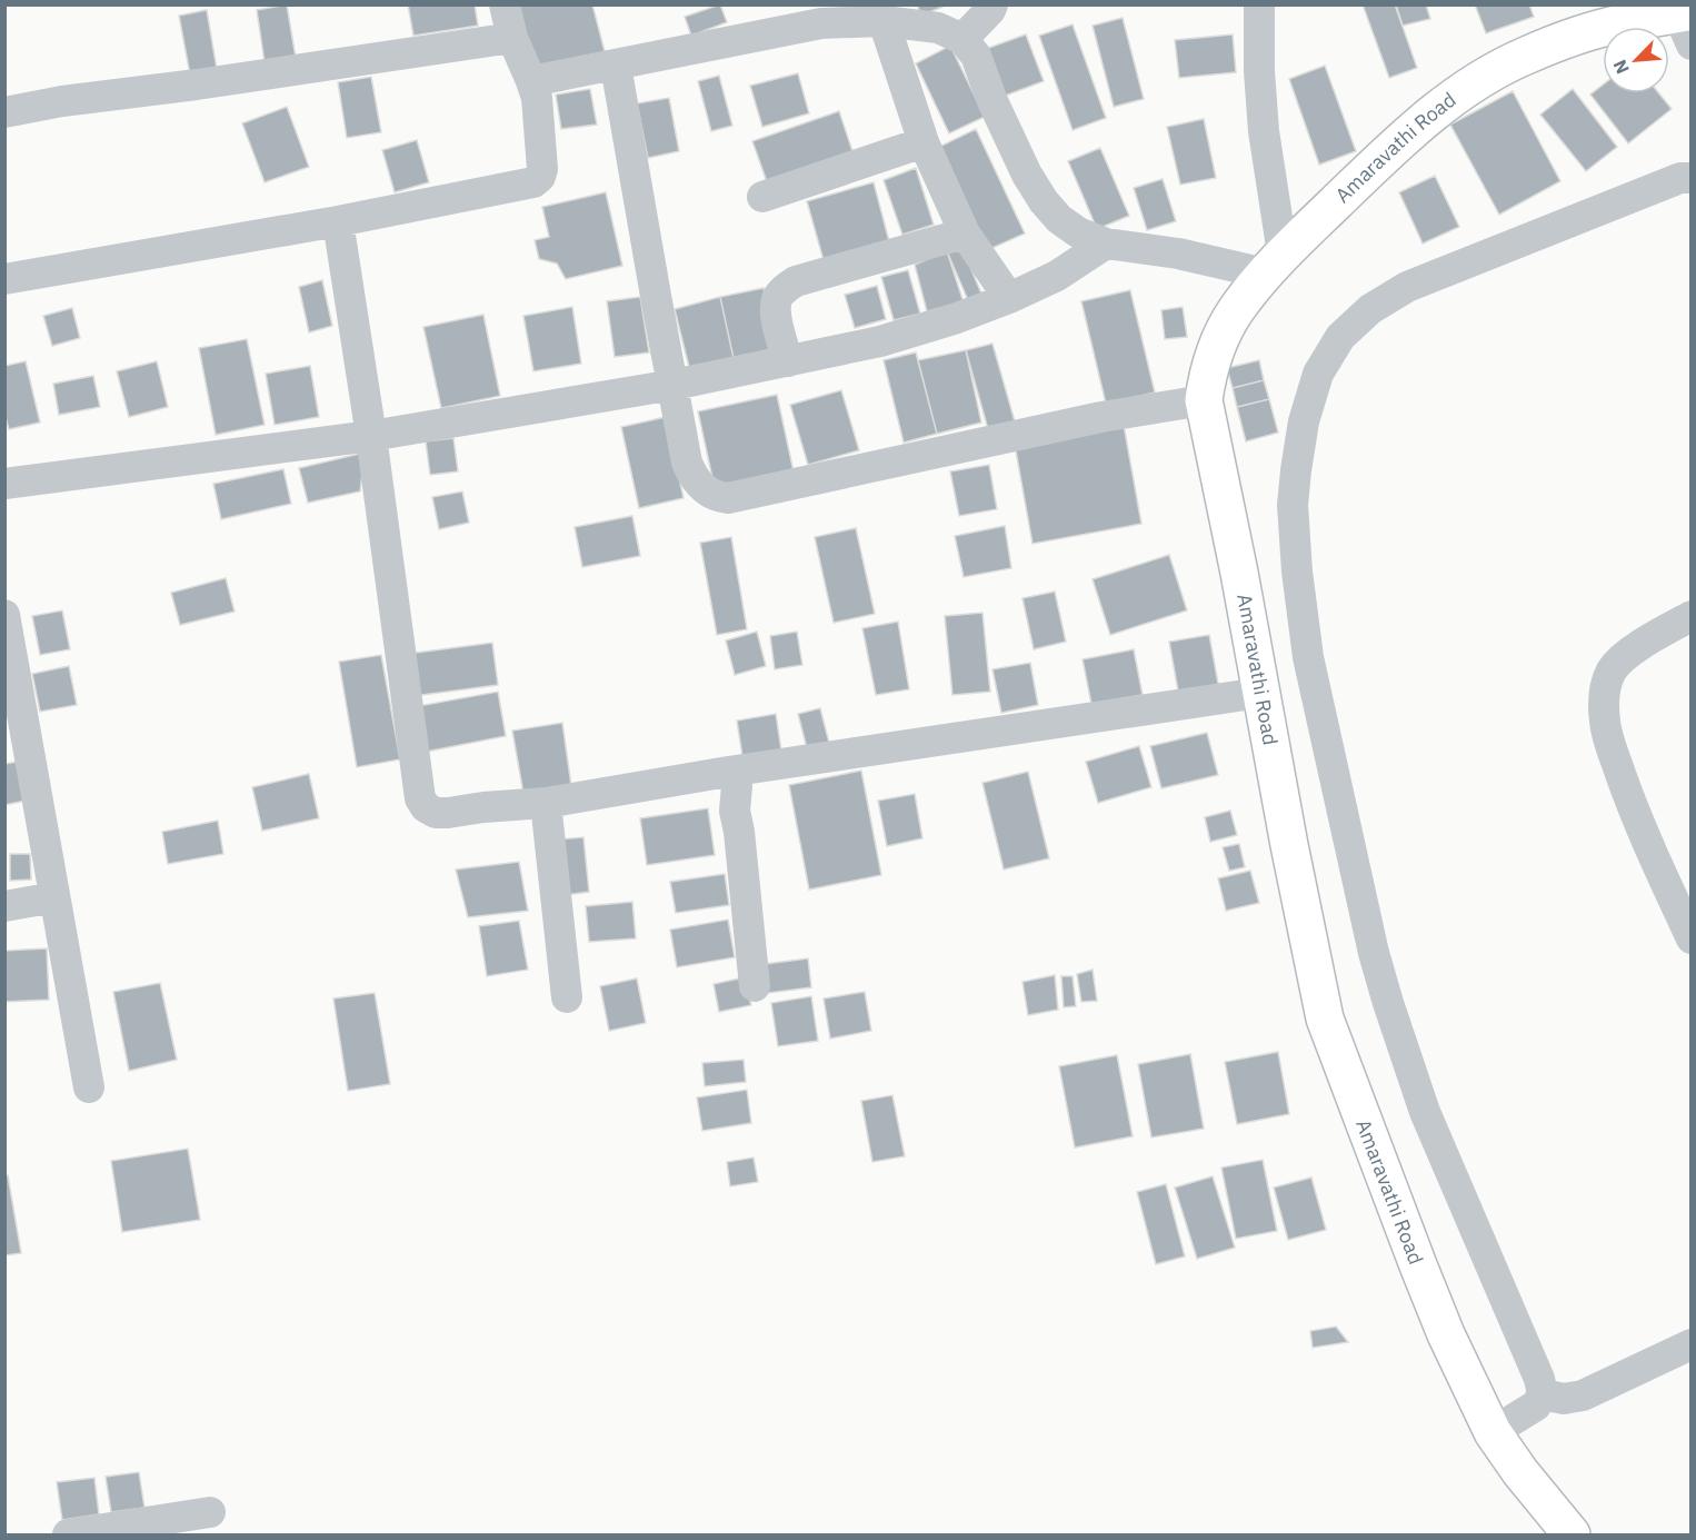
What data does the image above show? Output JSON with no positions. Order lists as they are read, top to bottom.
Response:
{
  "streets": {
    "main road": ["Amaravathi Road"]
  },
  "north": "bottom left"
}
